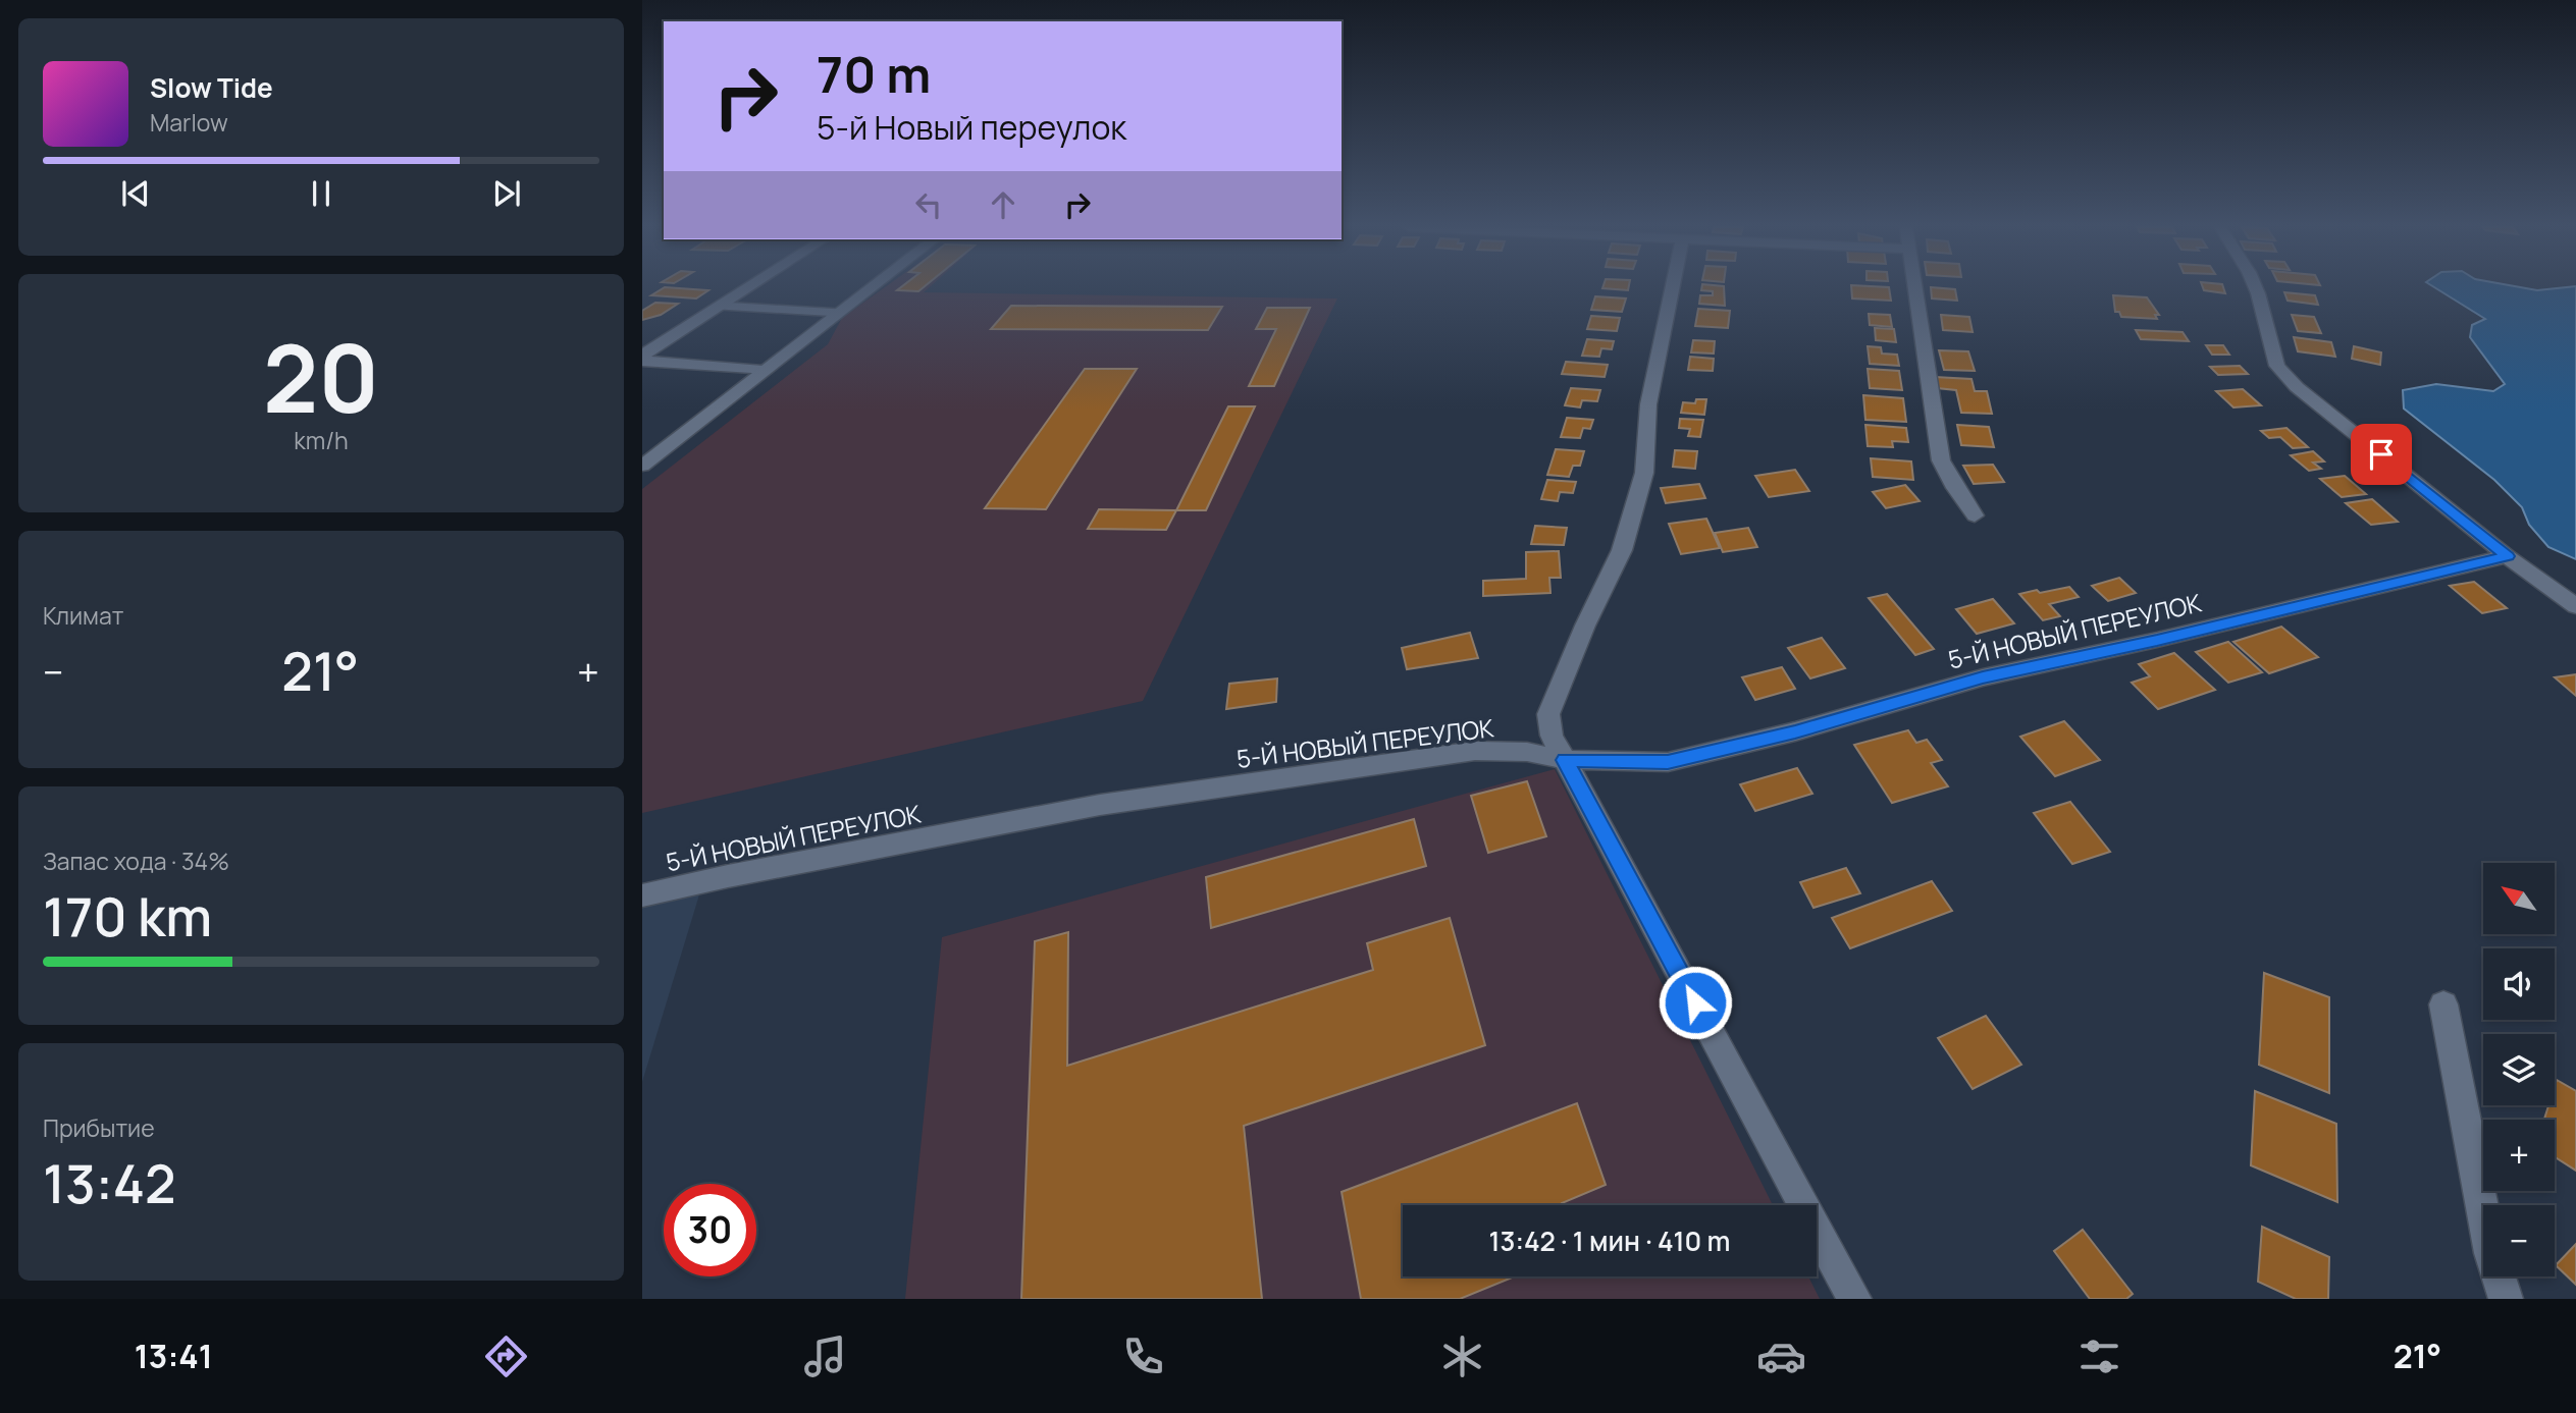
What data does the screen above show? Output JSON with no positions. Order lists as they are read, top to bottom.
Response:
{
  "streets": {
    "street": ["5-Й НОВЫЙ ПЕРЕУЛОК"]
  },
  "north": "top left",
  "page": {
    "turn": ["70 m", "5-й Новый переулок"],
    "song": ["Slow Tide", "Marlow"],
    "tile": [
      ["20", "km/h"],
      "Климат",
      ["Запас хода · 34%", "170 km"],
      ["Прибытие", "13:42"]
    ],
    "heat": ["−", "21°", "+"],
    "map_buttons": ["+", "−"],
    "limit": "30",
    "trip": "13:42 · 1 мин · 410 m",
    "tabs": ["13:41", "21°"]
  }
}
